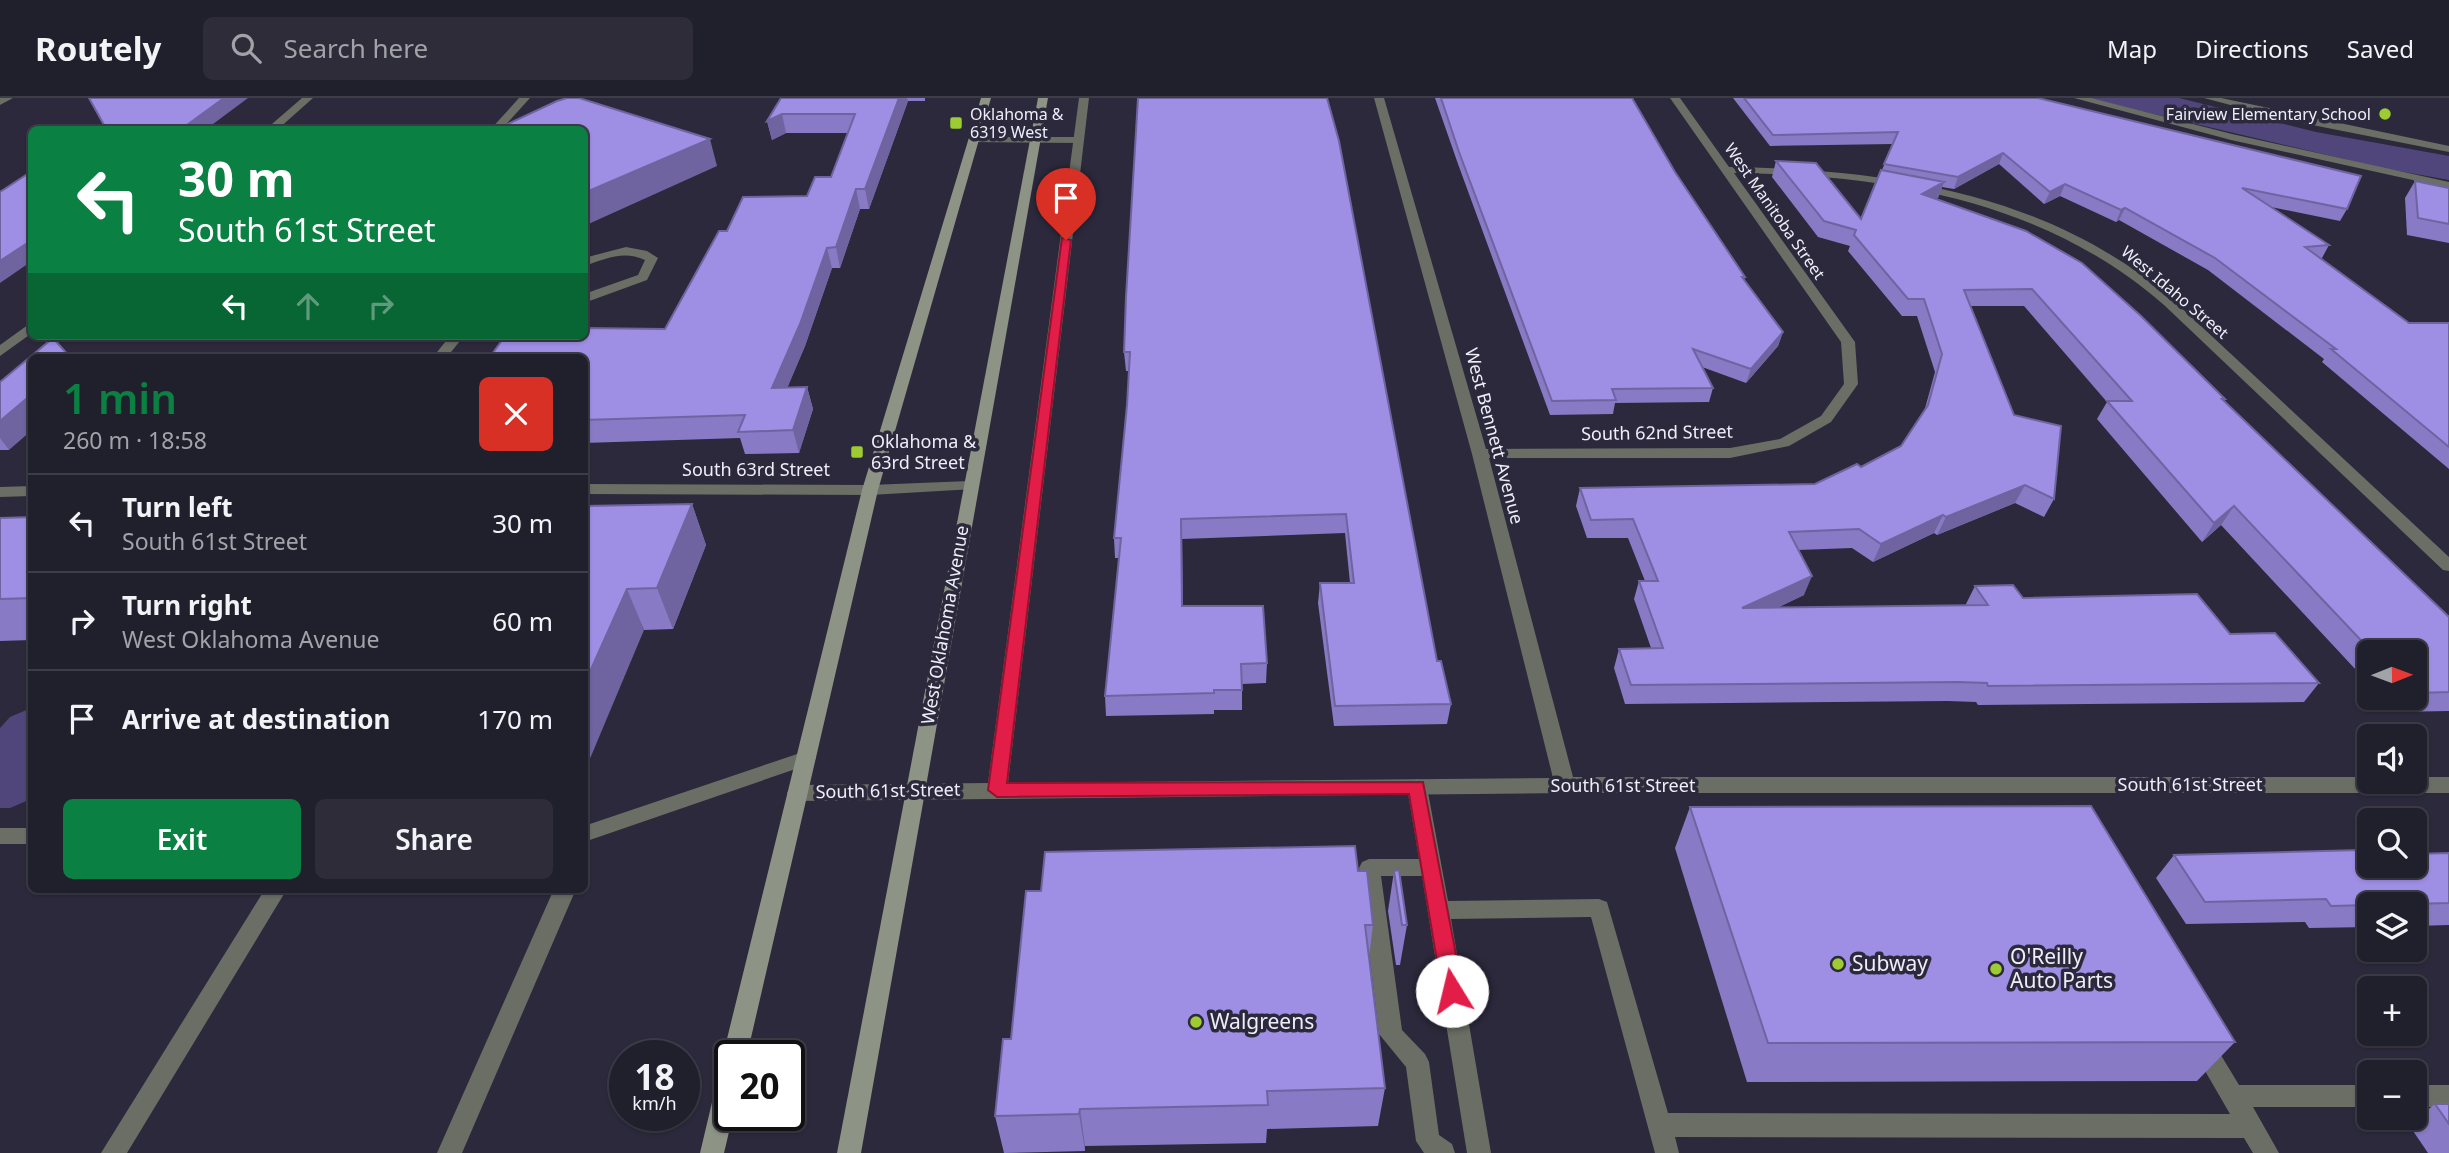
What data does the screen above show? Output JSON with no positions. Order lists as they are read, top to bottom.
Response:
{
  "streets": {
    "main road": ["West Oklahoma Avenue"],
    "street": [
      "West Manitoba Street",
      "West Idaho Street",
      "South 62nd Street",
      "West Bennett Avenue",
      "South 63rd Street",
      "South 61st Street"
    ]
  },
  "crossings": [
    ["West Manitoba Street", "West Idaho Street"],
    ["West Manitoba Street", "South 62nd Street"],
    ["South 62nd Street", "West Bennett Avenue"],
    ["West Bennett Avenue", "South 61st Street"],
    ["South 63rd Street", "West Oklahoma Avenue"],
    ["West Oklahoma Avenue", "South 61st Street"]
  ],
  "places": {
    "other": [
      "Fairview Elementary School",
      "Subway",
      "O'Reilly Auto Parts",
      "Walgreens"
    ],
    "transit": ["Oklahoma & 6319 West", "Oklahoma & 63rd Street"]
  },
  "north": "right",
  "page": {
    "header": "Routely",
    "search": "Search here",
    "nav": ["Map", "Directions", "Saved"],
    "turn": ["30 m", "South 61st Street"],
    "heading": ["1 min", "260 m · 18:58"],
    "list": [
      {
        "name": "Turn left",
        "note": "South 61st Street",
        "value": "30 m"
      },
      {
        "name": "Turn right",
        "note": "West Oklahoma Avenue",
        "value": "60 m"
      },
      {
        "name": "Arrive at destination",
        "value": "170 m"
      }
    ],
    "map_buttons": ["+", "−"],
    "buttons": ["Exit", "Share"],
    "speed": "18 km/h",
    "limit": "20"
  }
}
